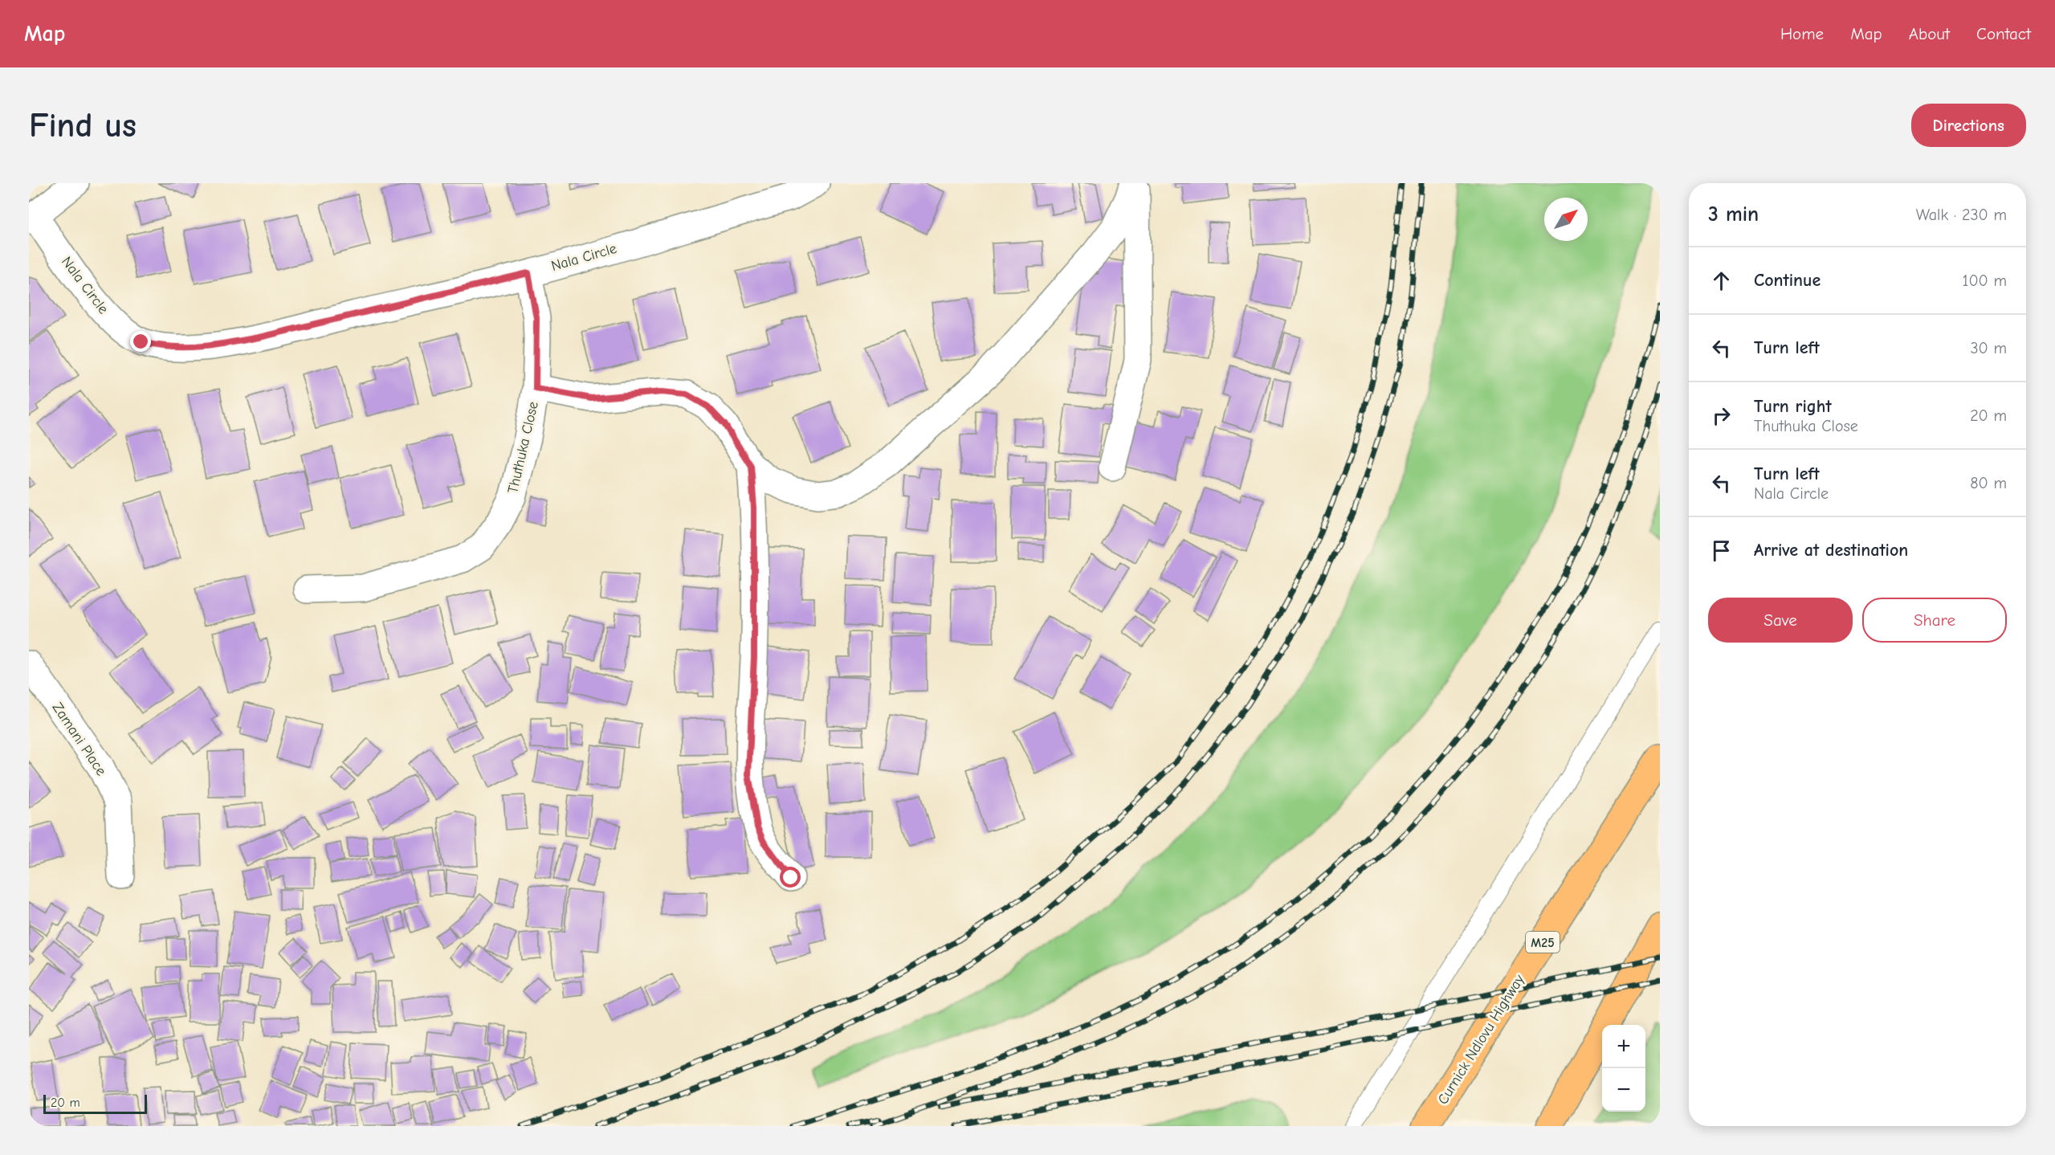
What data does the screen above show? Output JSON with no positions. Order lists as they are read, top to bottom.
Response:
{
  "streets": {
    "main road": ["M25", "Curnick Ndlovu Highway"],
    "street": ["Nala Circle", "Thuthuka Close", "Zamani Place"]
  },
  "crossings": [
    ["Nala Circle", "Thuthuka Close"]
  ],
  "scale_bar": "20 m",
  "north": "top right",
  "page": {
    "header": "Map",
    "nav": [
      "Home",
      "Map",
      "About",
      "Contact"
    ],
    "buttons": [
      "Directions",
      ["Save", "Share"]
    ],
    "title": "Find us",
    "heading": ["3 min", "Walk · 230 m"],
    "list": [
      ["Continue", "100 m"],
      ["Turn left", "30 m"],
      ["Turn right", "Thuthuka Close", "20 m"],
      ["Turn left", "Nala Circle", "80 m"],
      "Arrive at destination"
    ],
    "map_buttons": ["+", "−"],
    "scale": "20 m"
  }
}
